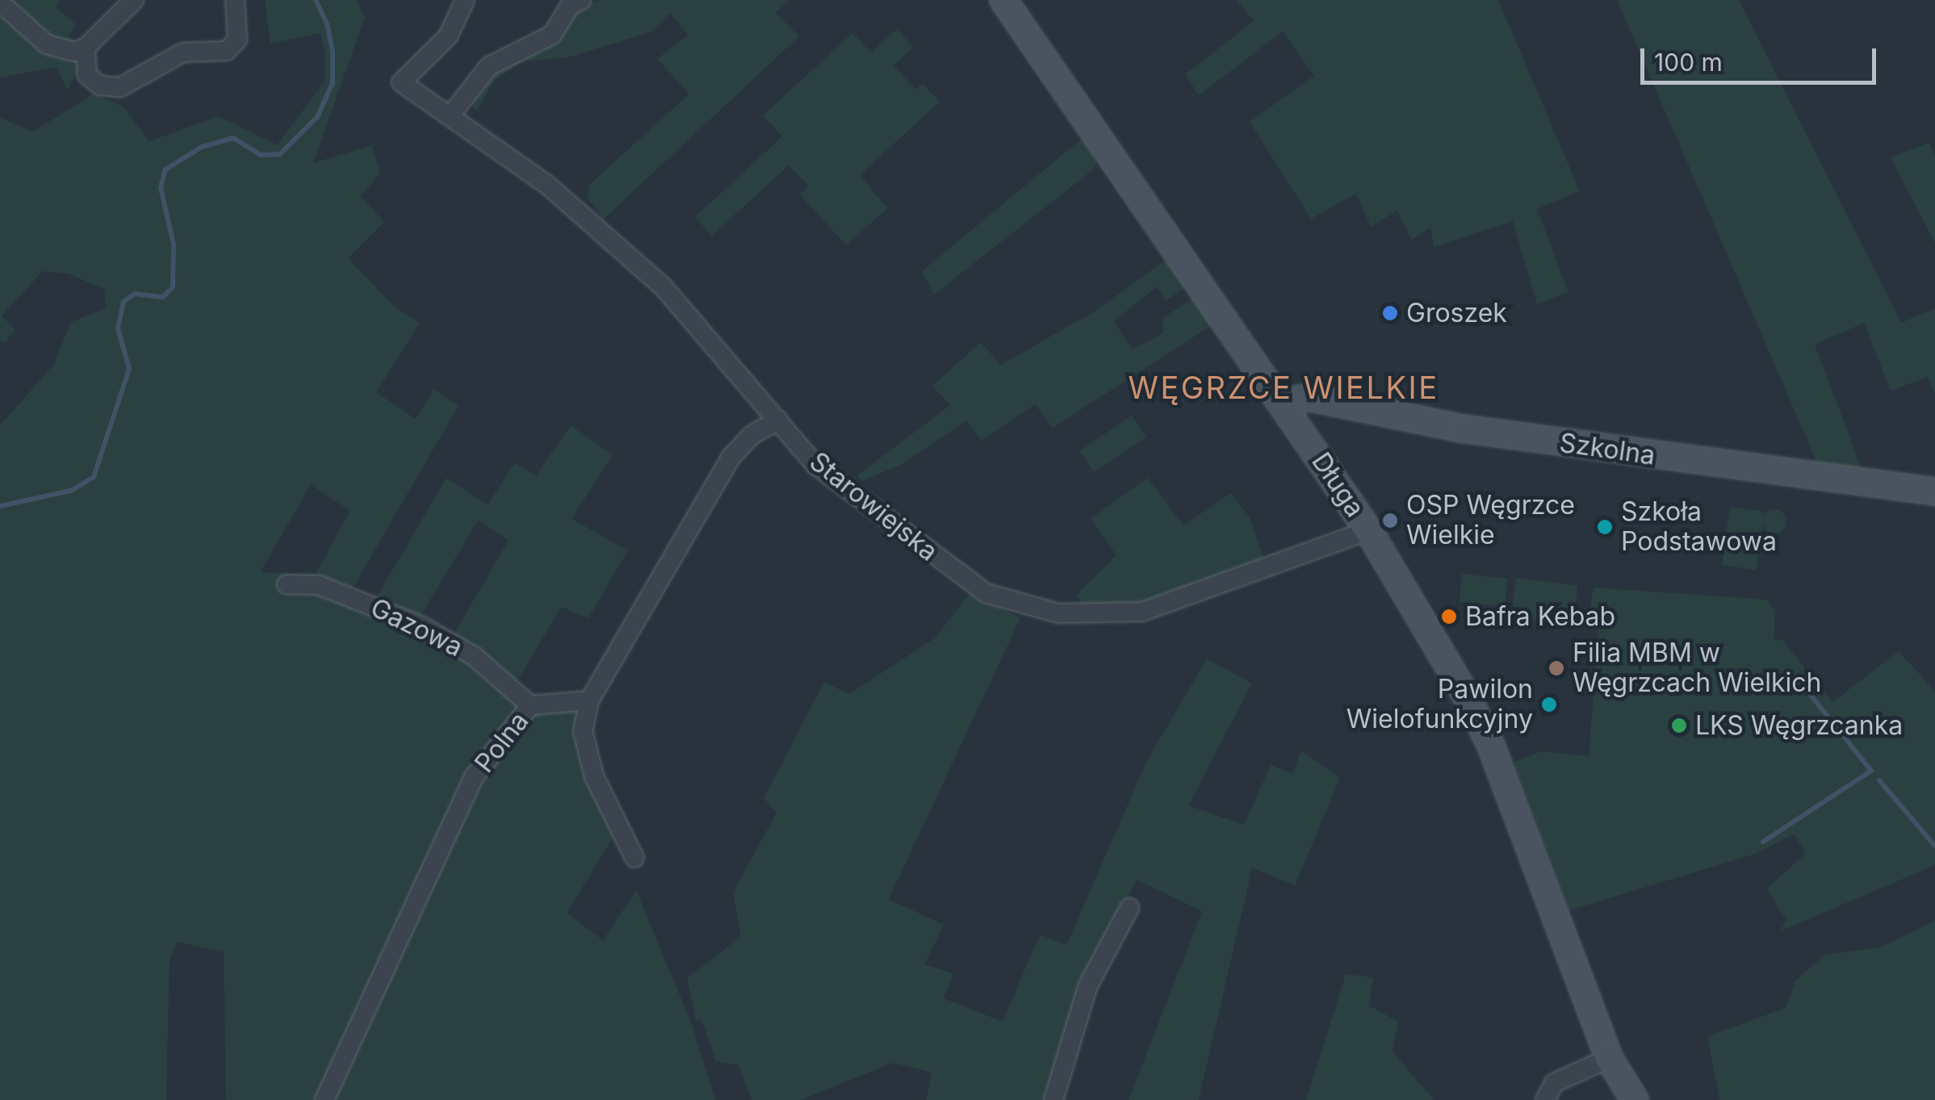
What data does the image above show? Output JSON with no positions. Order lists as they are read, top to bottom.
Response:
{
  "streets": {
    "street": [
      "Szkolna",
      "Długa",
      "Starowiejska",
      "Gazowa",
      "Polna"
    ]
  },
  "crossings": [
    ["Szkolna", "Długa"],
    ["Długa", "Starowiejska"],
    ["Gazowa", "Polna"]
  ],
  "districts": ["WĘGRZCE WIELKIE"],
  "places": [
    "Groszek",
    "OSP Węgrzce Wielkie",
    "Szkoła Podstawowa",
    "Bafra Kebab",
    "Filia MBM w Węgrzcach Wielkich",
    "Pawilon Wielofunkcyjny",
    "LKS Węgrzcanka"
  ],
  "scale_bar": "100 m"
}
